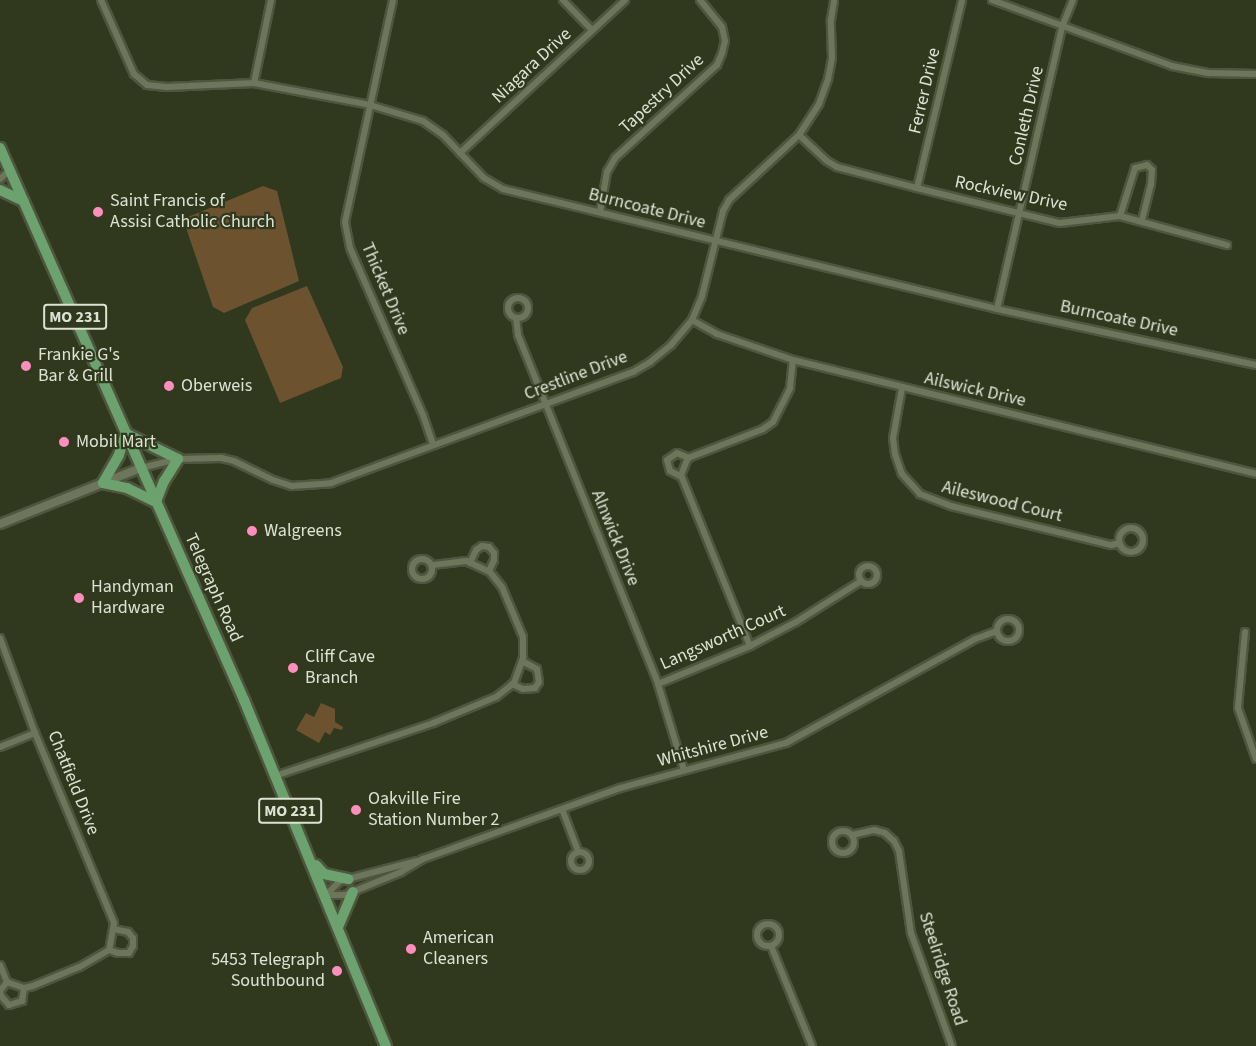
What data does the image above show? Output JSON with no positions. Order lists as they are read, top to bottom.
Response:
{
  "streets": {
    "main road": ["MO 231", "Telegraph Road"],
    "street": [
      "Niagara Drive",
      "Ferrer Drive",
      "Tapestry Drive",
      "Conleth Drive",
      "Rockview Drive",
      "Burncoate Drive",
      "Thicket Drive",
      "Crestline Drive",
      "Ailswick Drive",
      "Aileswood Court",
      "Alnwick Drive",
      "Langsworth Court",
      "Whitshire Drive",
      "Chatfield Drive",
      "Steelridge Road"
    ]
  },
  "crossings": [
    ["Niagara Drive", "Burncoate Drive"],
    ["Ferrer Drive", "Rockview Drive"],
    ["Tapestry Drive", "Burncoate Drive"],
    ["Conleth Drive", "Rockview Drive"],
    ["Conleth Drive", "Burncoate Drive"],
    ["Rockview Drive", "Crestline Drive"],
    ["Burncoate Drive", "Thicket Drive"],
    ["Burncoate Drive", "Crestline Drive"],
    ["Thicket Drive", "Crestline Drive"],
    ["Crestline Drive", "Ailswick Drive"],
    ["Crestline Drive", "Alnwick Drive"],
    ["Crestline Drive", "Telegraph Road"],
    ["Ailswick Drive", "Aileswood Court"],
    ["Alnwick Drive", "Langsworth Court"],
    ["Alnwick Drive", "Whitshire Drive"],
    ["Telegraph Road", "Whitshire Drive"]
  ],
  "places": [
    "Saint Francis of Assisi Catholic Church",
    "Frankie G's Bar & Grill",
    "Oberweis",
    "Mobil Mart",
    "Walgreens",
    "Handyman Hardware",
    "Cliff Cave Branch",
    "Oakville Fire Station Number 2",
    "American Cleaners",
    "5453 Telegraph Southbound"
  ]
}
